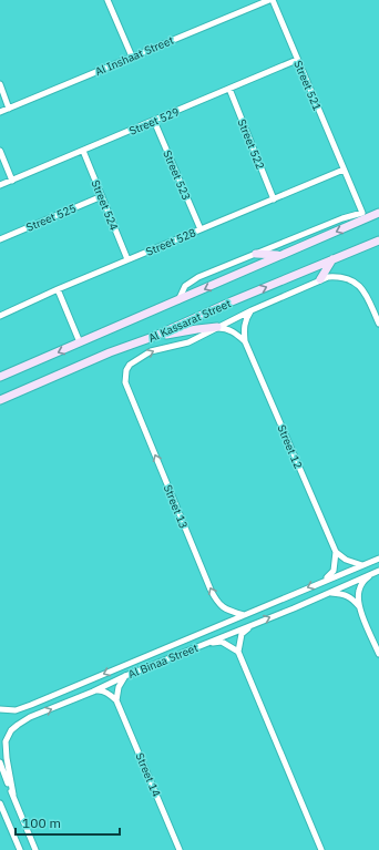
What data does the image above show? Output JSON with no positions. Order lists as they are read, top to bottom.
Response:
{
  "streets": {
    "street": [
      "Al Inshaat Street",
      "Street 521",
      "Street 529",
      "Street 522",
      "Street 523",
      "Street 524",
      "Street 525",
      "Street 528",
      "Al Kassarat Street",
      "Street 12",
      "Street 13",
      "Al Binaa Street",
      "Street 14"
    ]
  },
  "crossings": [
    ["Al Inshaat Street", "Street 521"],
    ["Street 521", "Street 529"],
    ["Street 521", "Street 528"],
    ["Street 521", "Al Kassarat Street"],
    ["Street 529", "Street 522"],
    ["Street 529", "Street 523"],
    ["Street 529", "Street 524"],
    ["Street 522", "Street 528"],
    ["Street 523", "Street 528"],
    ["Street 524", "Street 525"],
    ["Street 524", "Street 528"],
    ["Street 528", "Al Kassarat Street"],
    ["Al Kassarat Street", "Street 12"],
    ["Al Kassarat Street", "Street 13"],
    ["Street 13", "Al Binaa Street"]
  ],
  "one_way": ["Street 13"],
  "scale_bar": "100 m"
}
